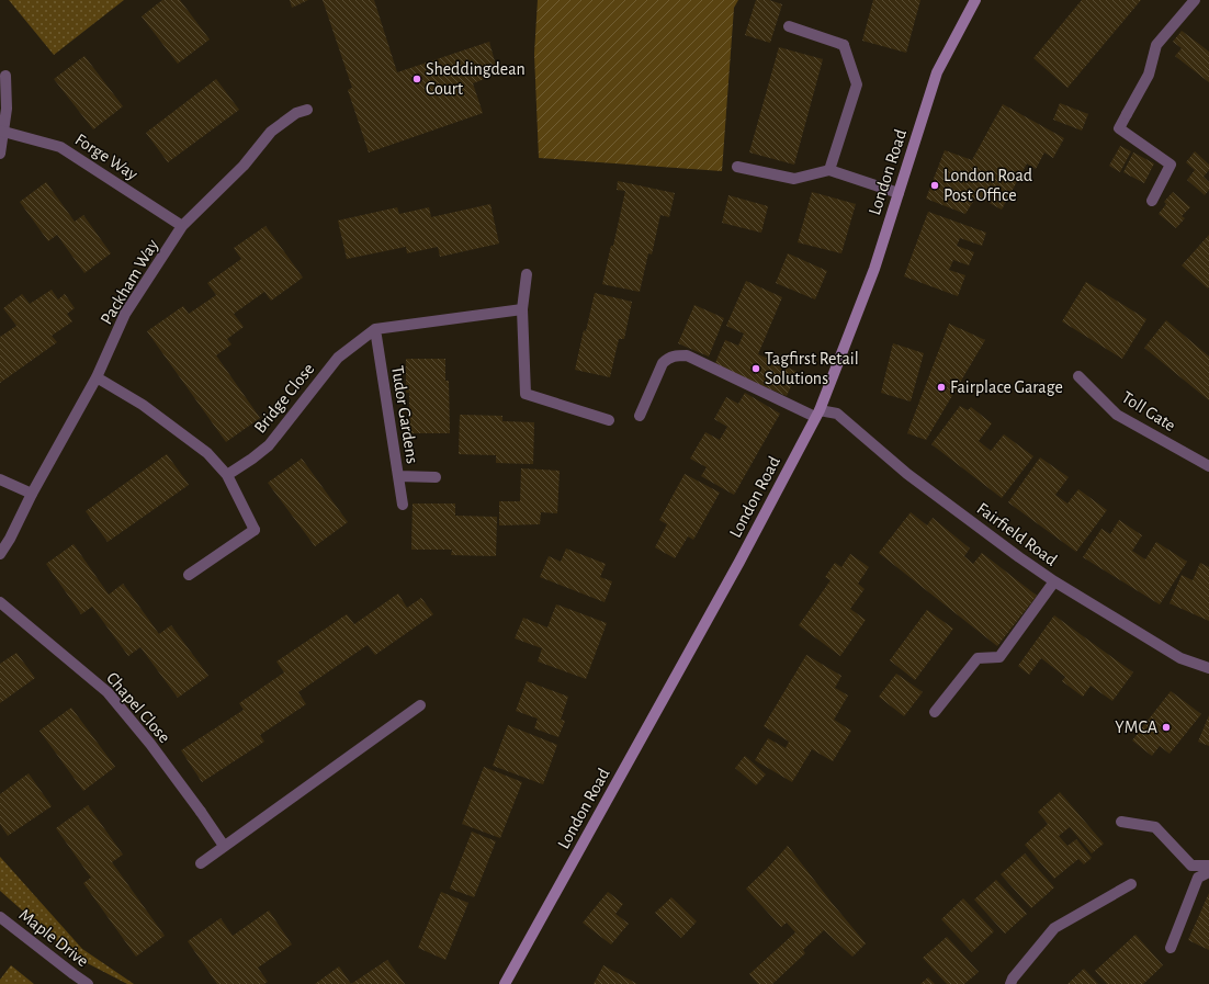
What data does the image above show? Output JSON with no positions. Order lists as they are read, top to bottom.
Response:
{
  "streets": {
    "main road": ["London Road"],
    "street": [
      "Forge Way",
      "Packham Way",
      "Bridge Close",
      "Toll Gate",
      "Tudor Gardens",
      "Fairfield Road",
      "Chapel Close",
      "Maple Drive"
    ]
  },
  "crossings": [
    ["Forge Way", "Packham Way"],
    ["London Road", "Fairfield Road"],
    ["Bridge Close", "Tudor Gardens"]
  ],
  "places": [
    "Sheddingdean Court",
    "London Road Post Office",
    "Tagfirst Retail Solutions",
    "Fairplace Garage",
    "YMCA"
  ]
}
